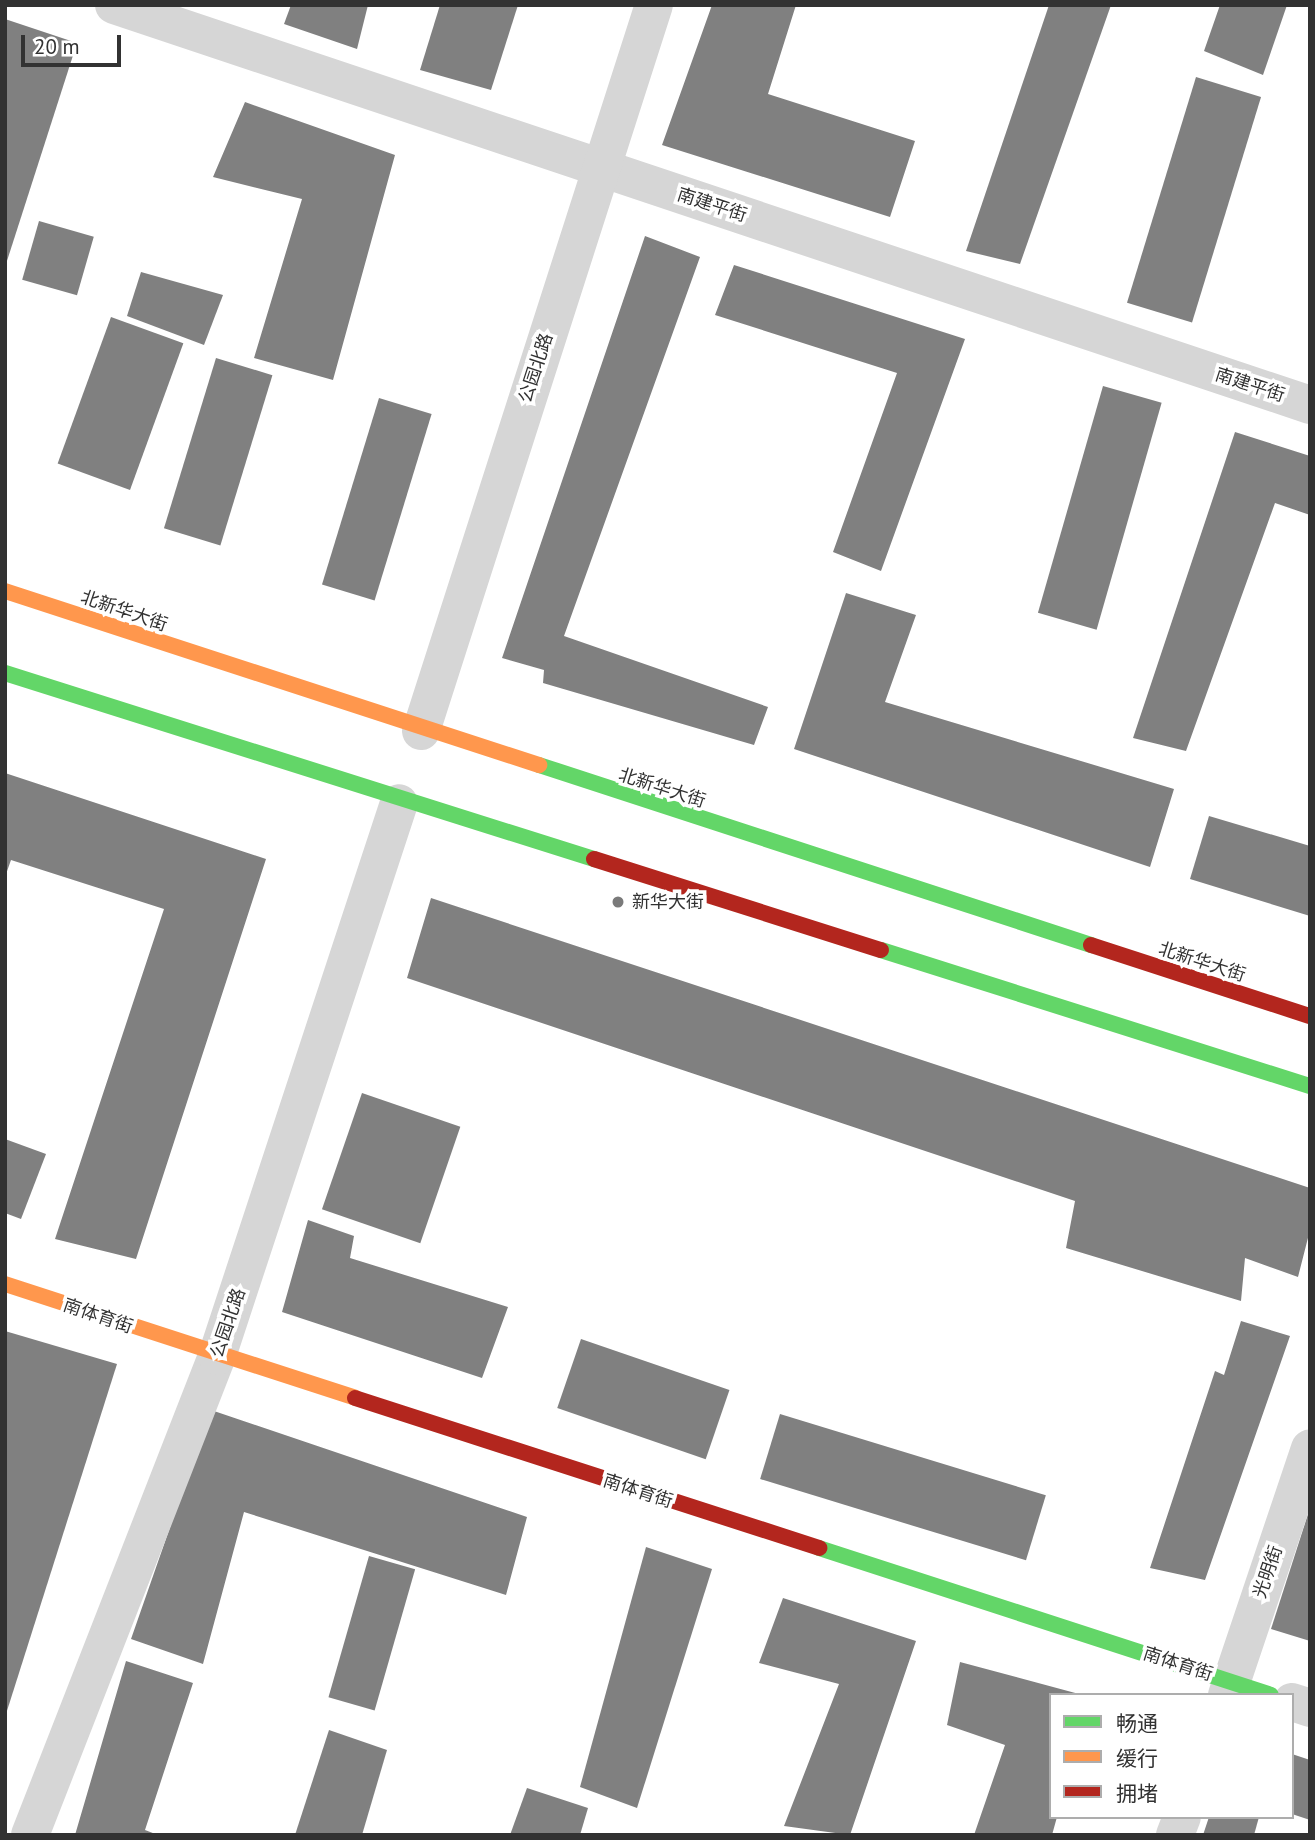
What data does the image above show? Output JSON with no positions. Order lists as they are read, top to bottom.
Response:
{
  "streets": {
    "main road": ["北新华大街", "南体育街"],
    "street": ["南建平街", "公园北路", "光明街"]
  },
  "crossings": [
    ["南建平街", "公园北路"],
    ["公园北路", "北新华大街"],
    ["公园北路", "南体育街"],
    ["南体育街", "光明街"]
  ],
  "places": ["新华大街"],
  "legend": ["畅通", "缓行", "拥堵"],
  "scale_bar": "20 m"
}
